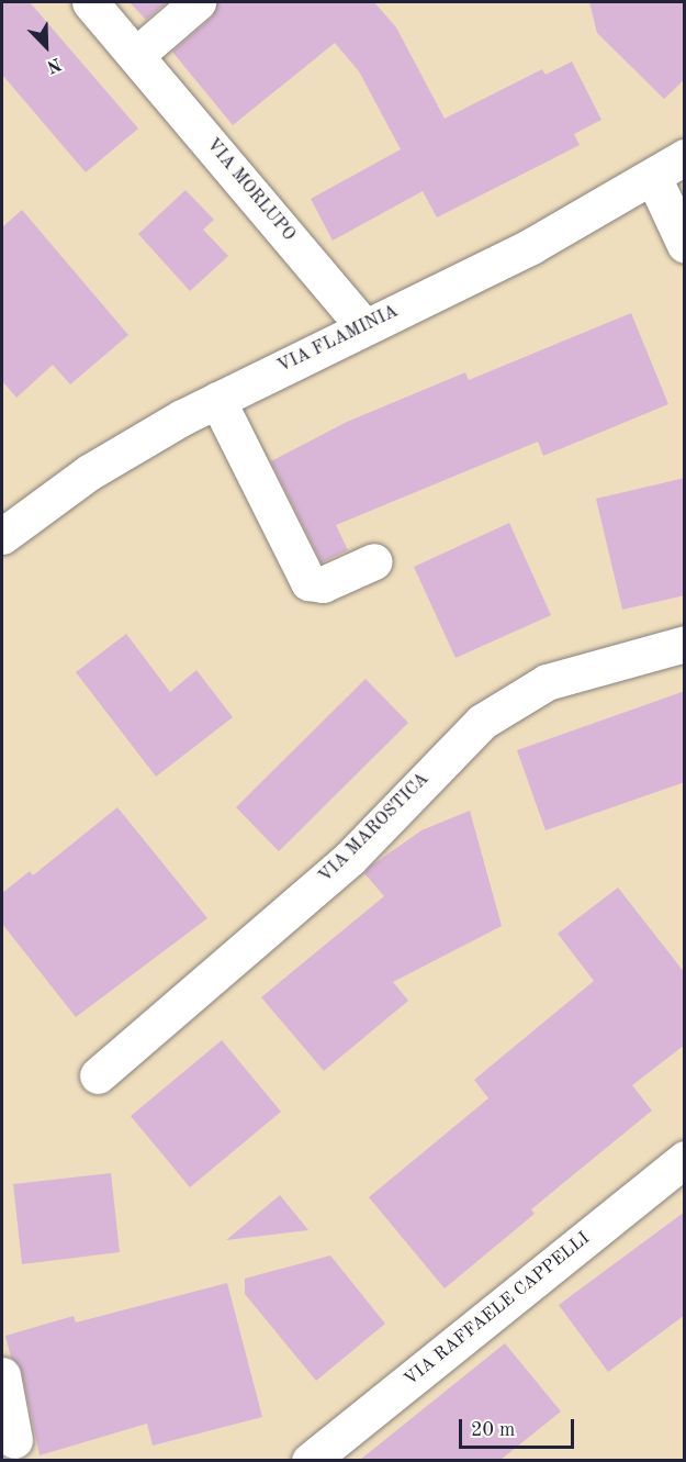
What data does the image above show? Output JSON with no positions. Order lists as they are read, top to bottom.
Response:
{
  "streets": {
    "street": [
      "VIA MORLUPO",
      "VIA FLAMINIA",
      "VIA MAROSTICA",
      "VIA RAFFAELE CAPPELLI"
    ]
  },
  "crossings": [
    ["VIA MORLUPO", "VIA FLAMINIA"]
  ],
  "scale_bar": "20 m",
  "north": "bottom right"
}
